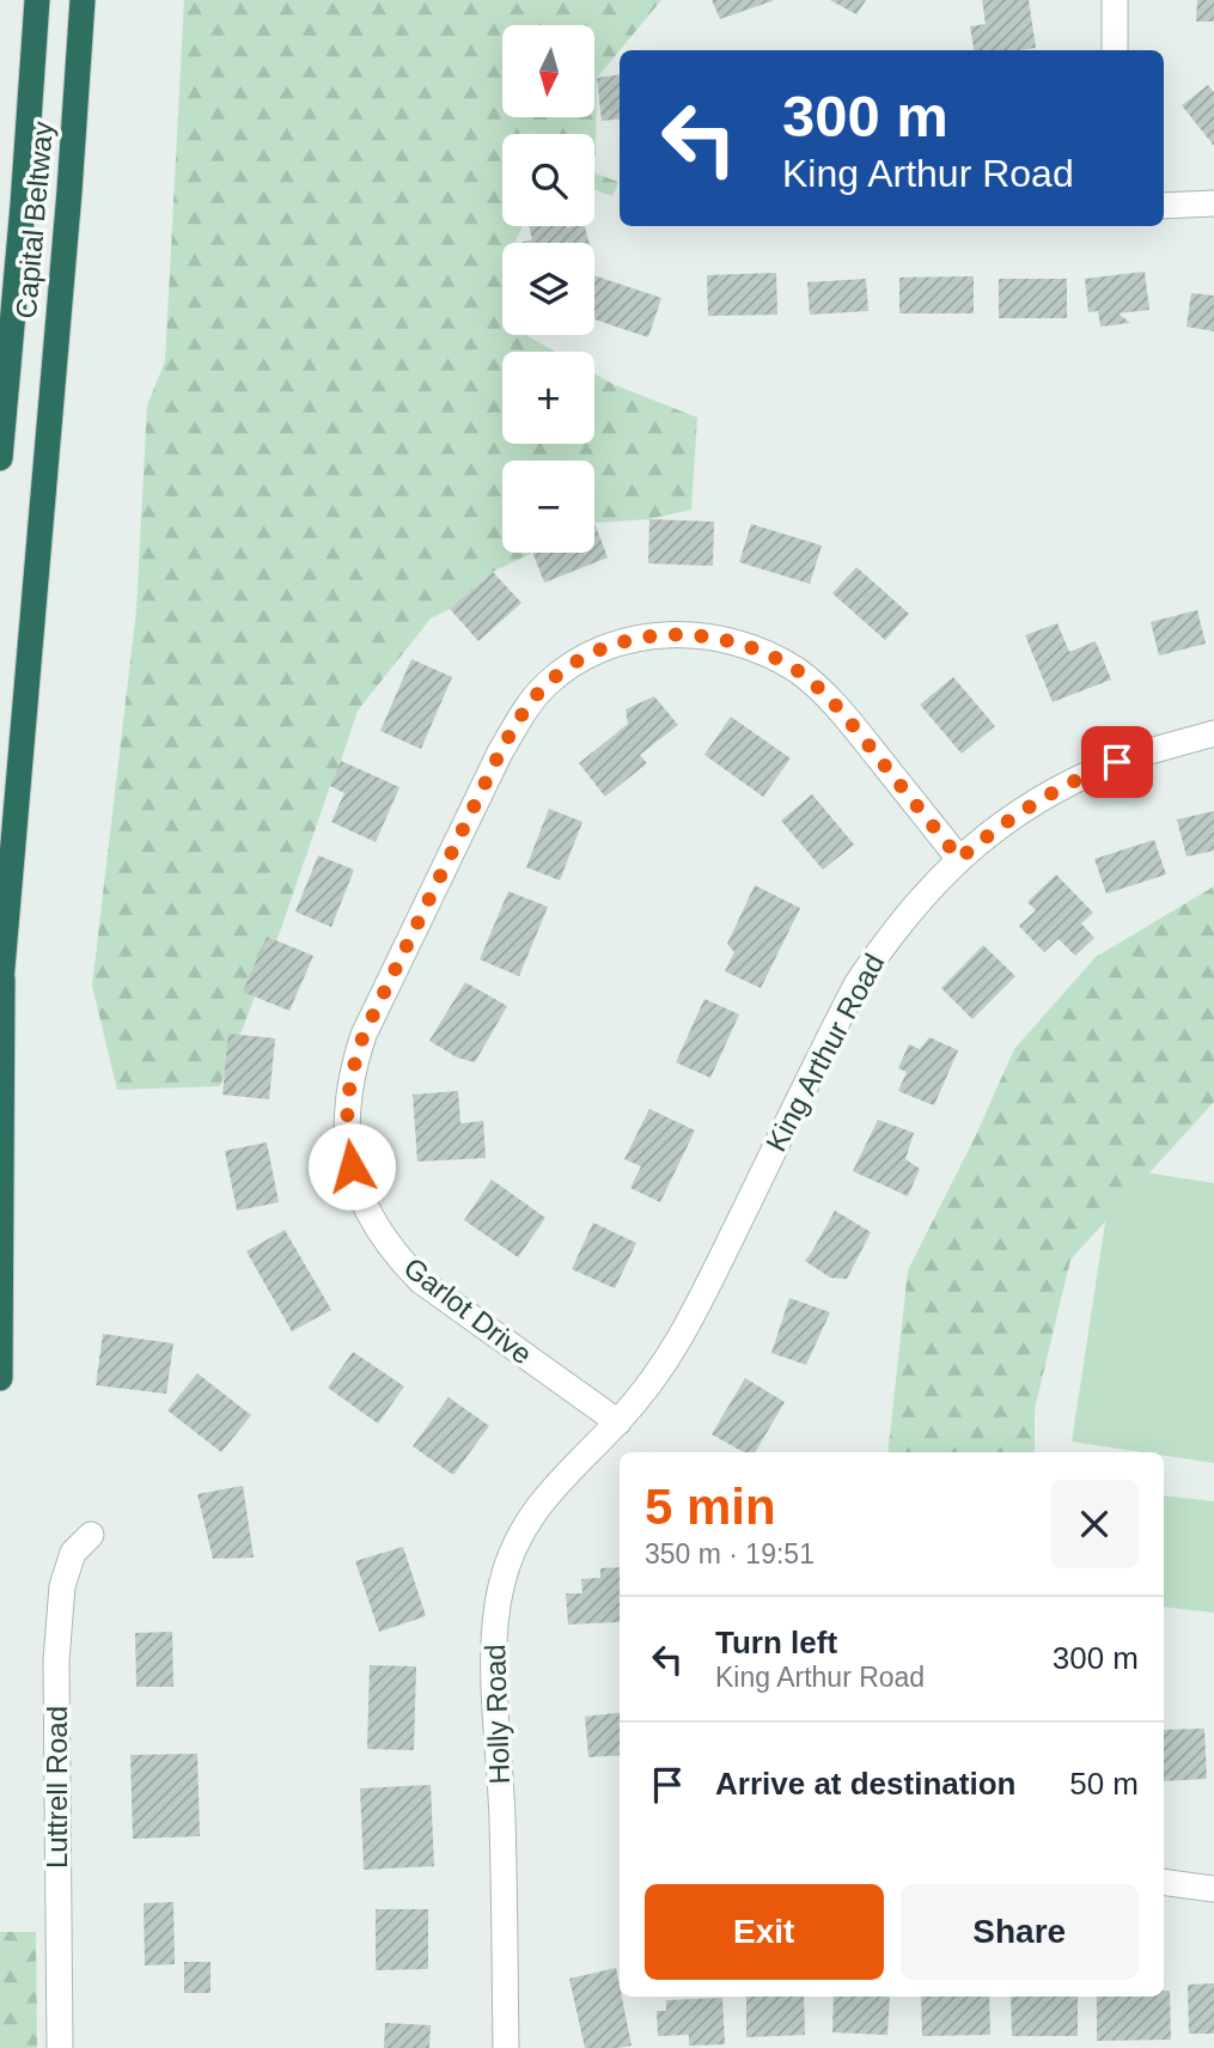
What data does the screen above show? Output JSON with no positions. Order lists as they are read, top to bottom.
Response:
{
  "streets": {
    "highway": ["Capital Beltway"],
    "street": [
      "King Arthur Road",
      "Garlot Drive",
      "Holly Road",
      "Luttrell Road"
    ]
  },
  "crossings": [
    ["King Arthur Road", "Garlot Drive"],
    ["King Arthur Road", "Holly Road"],
    ["Garlot Drive", "Holly Road"]
  ],
  "north": "bottom",
  "page": {
    "map_buttons": ["+", "−"],
    "turn": ["300 m", "King Arthur Road"],
    "heading": ["5 min", "350 m · 19:51"],
    "list": [
      {
        "name": "Turn left",
        "note": "King Arthur Road",
        "value": "300 m"
      },
      {
        "name": "Arrive at destination",
        "value": "50 m"
      }
    ],
    "buttons": ["Exit", "Share"]
  }
}
